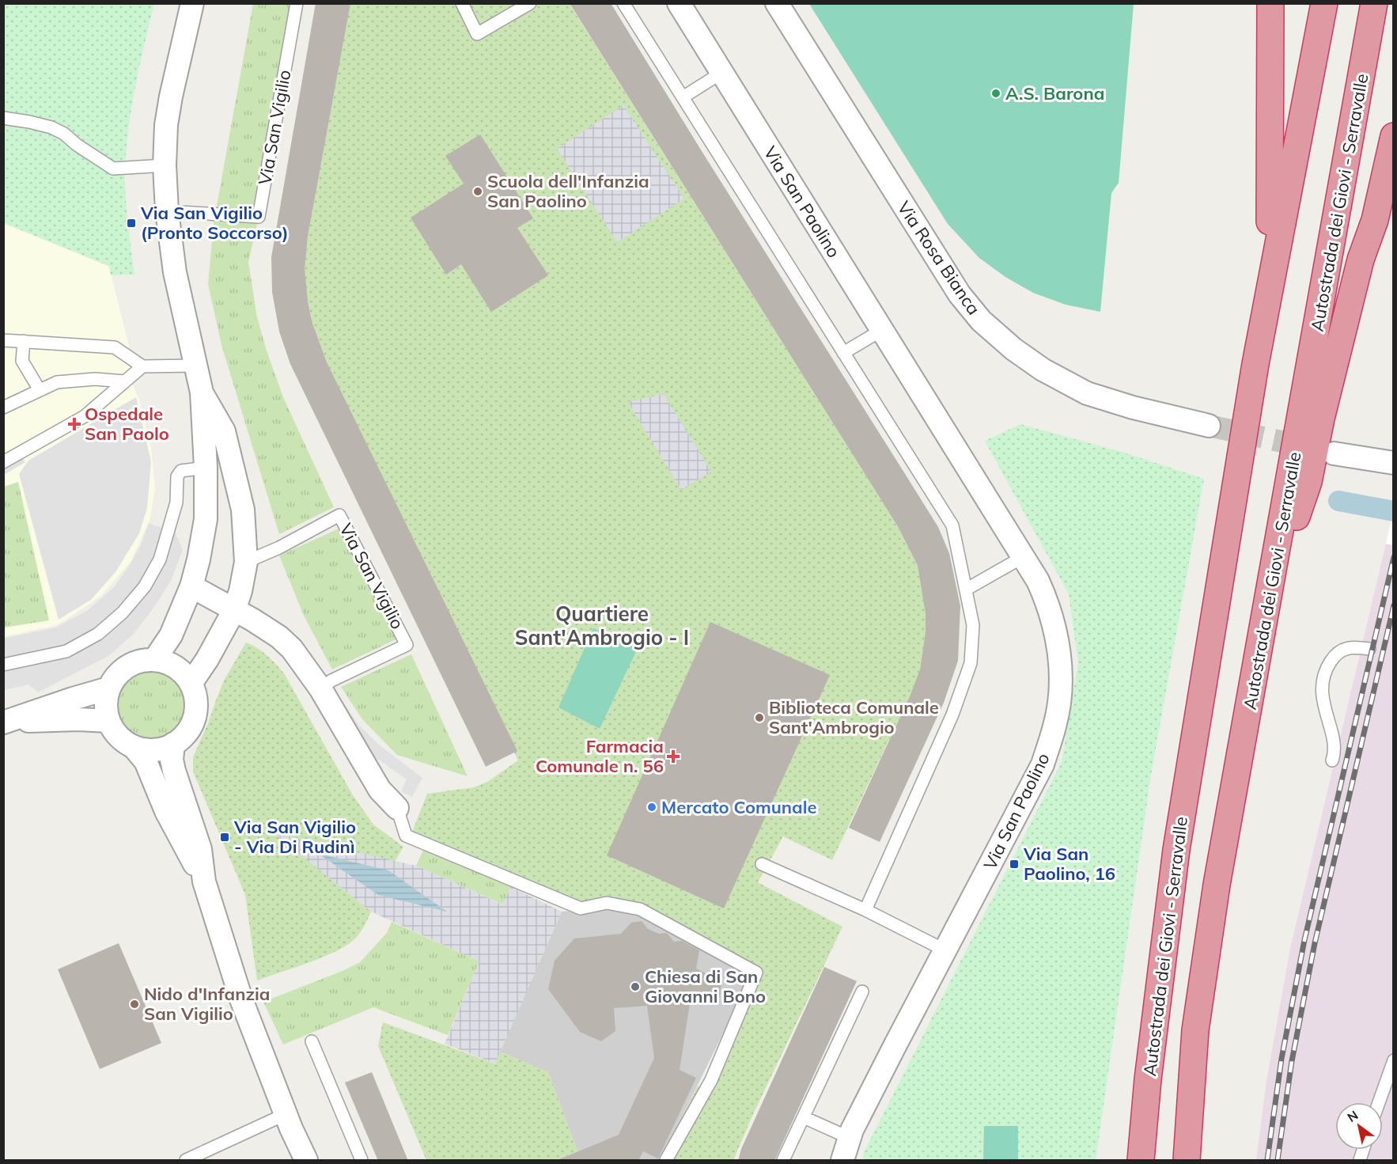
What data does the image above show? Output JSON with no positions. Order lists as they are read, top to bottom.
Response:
{
  "streets": {
    "highway": ["Autostrada dei Giovi - Serravalle"],
    "street": ["Via San Paolino", "Via Rosa Bianca"],
    "lane": ["Via San Vigilio"]
  },
  "districts": ["Quartiere Sant'Ambrogio - I"],
  "places": {
    "other": [
      "A.S. Barona",
      "Scuola dell'Infanzia San Paolino",
      "Biblioteca Comunale Sant'Ambrogio",
      "Mercato Comunale",
      "Chiesa di San Giovanni Bono",
      "Nido d'Infanzia San Vigilio"
    ],
    "transit": ["Via San Vigilio (Pronto Soccorso)", "Via San Vigilio - Via Di Rudinì", "Via San Paolino, 16"],
    "health": ["Ospedale San Paolo", "Farmacia Comunale n. 56"]
  },
  "north": "top left"
}
